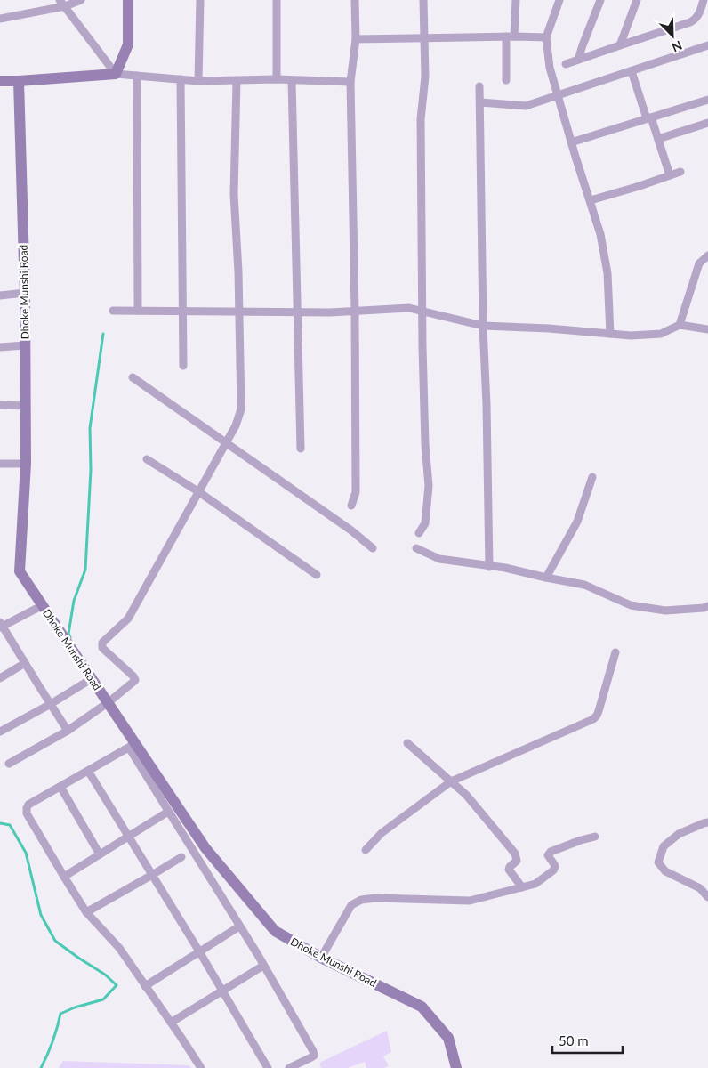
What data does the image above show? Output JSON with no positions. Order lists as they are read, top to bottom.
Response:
{
  "streets": {
    "street": ["Dhoke Munshi Road"]
  },
  "scale_bar": "50 m",
  "north": "bottom right"
}
